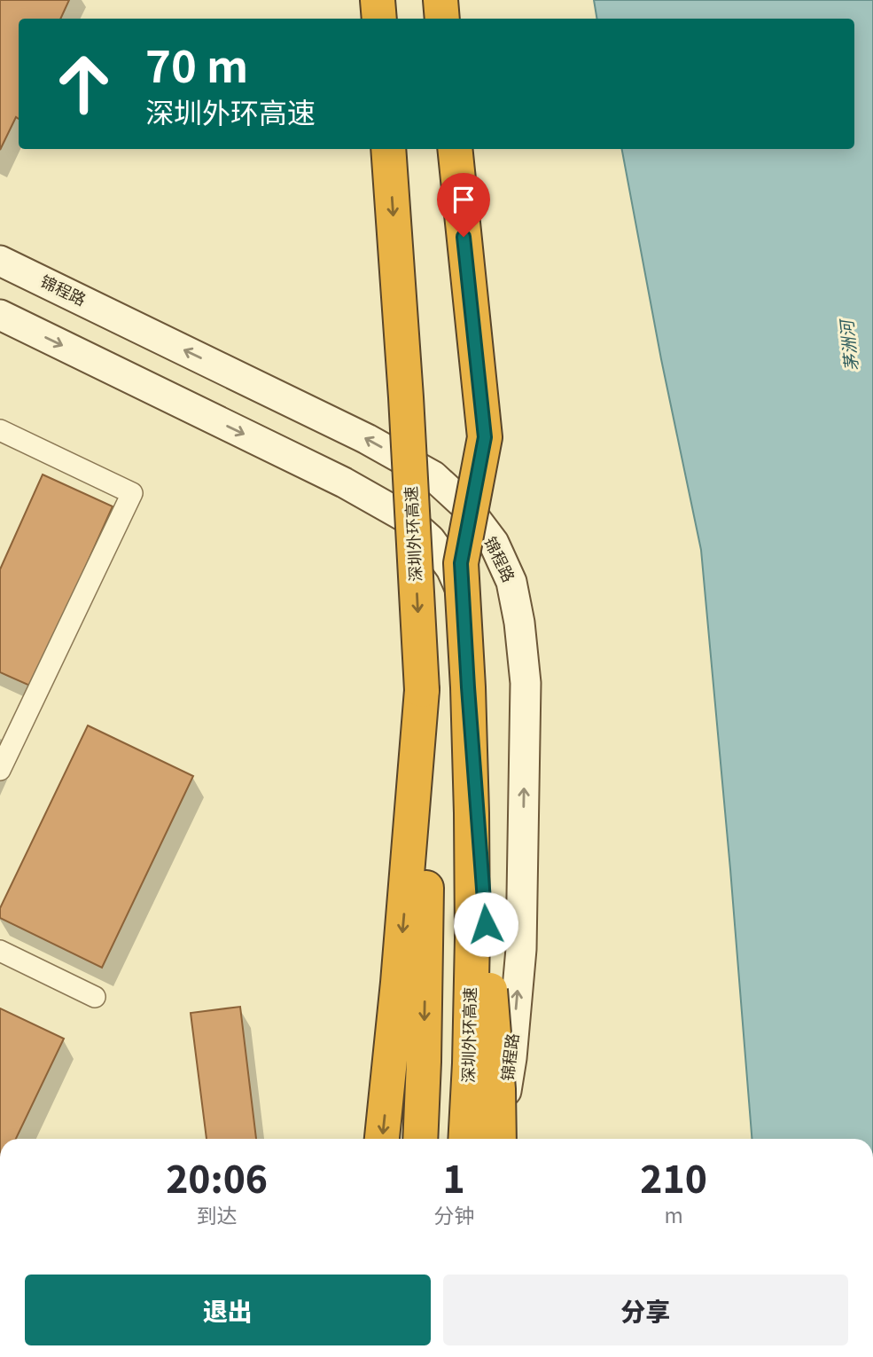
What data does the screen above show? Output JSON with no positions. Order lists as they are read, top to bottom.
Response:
{
  "streets": {
    "highway": ["深圳外环高速"],
    "main road": ["锦程路"]
  },
  "one_way": ["锦程路"],
  "water": ["茅洲河"],
  "page": {
    "turn": ["70 m", "深圳外环高速"],
    "eta": [
      "20:06",
      "到达",
      "1",
      "分钟",
      "210",
      "m"
    ],
    "buttons": ["退出", "分享"]
  }
}
